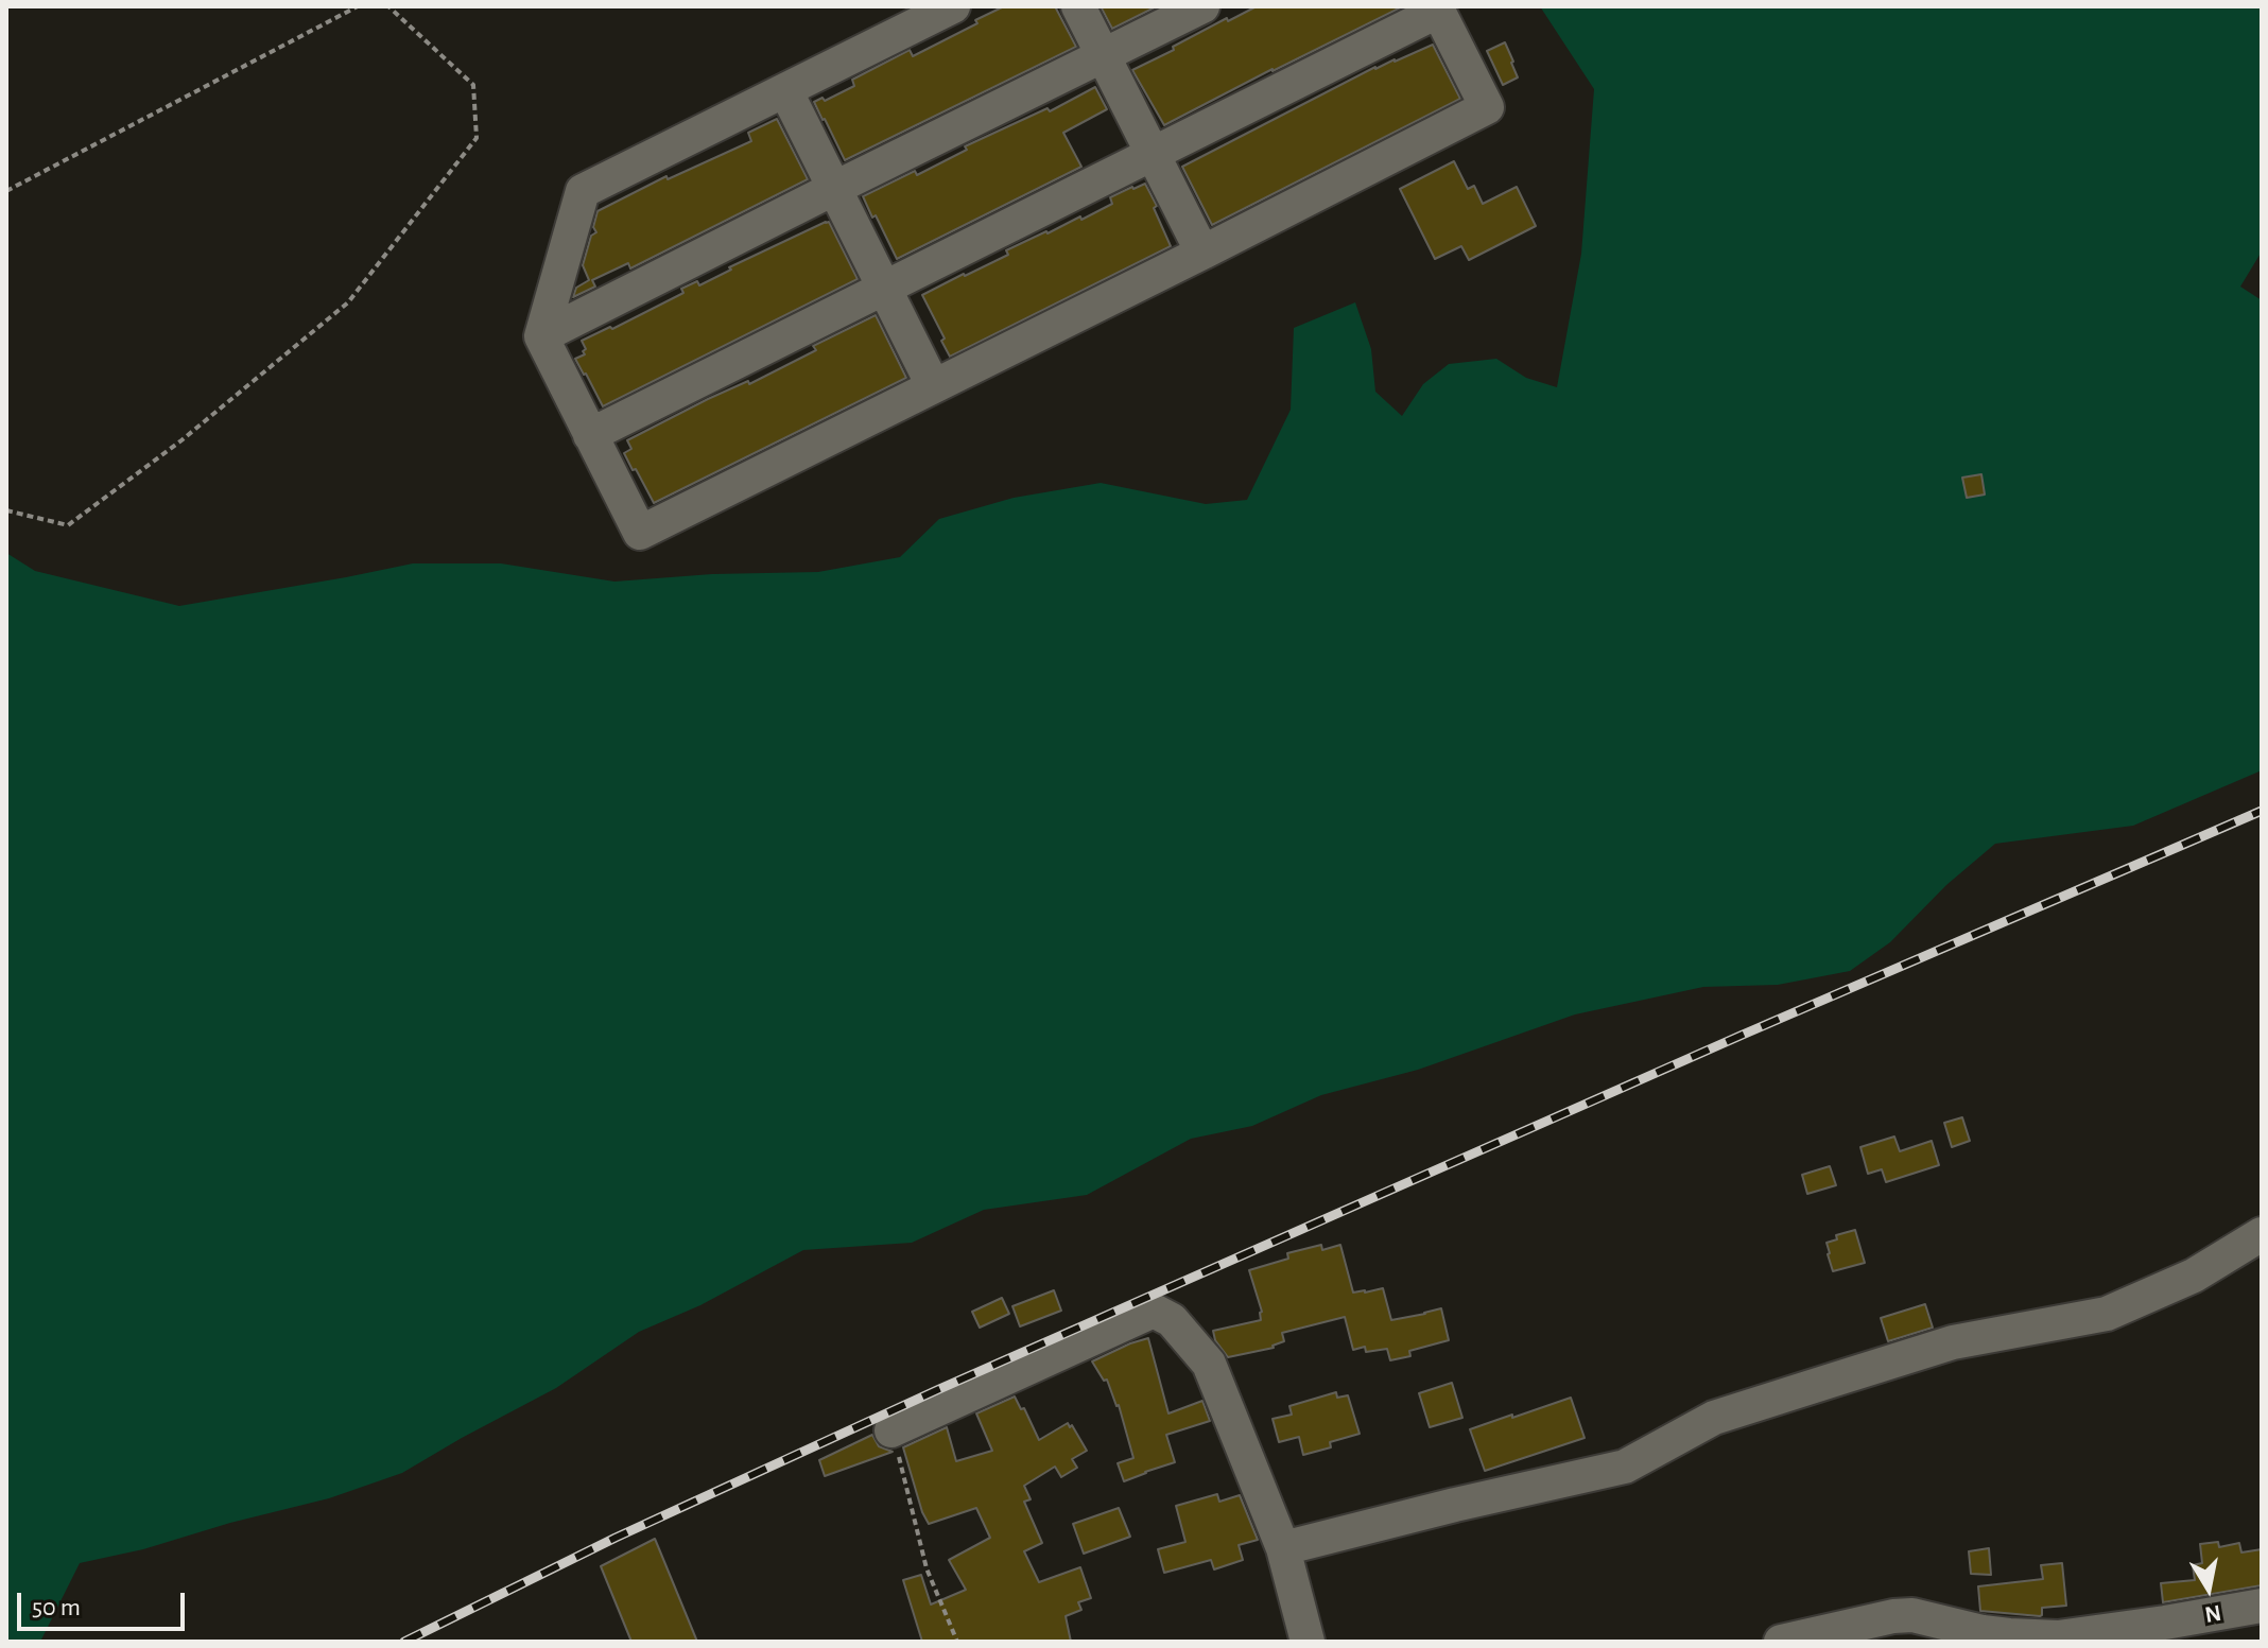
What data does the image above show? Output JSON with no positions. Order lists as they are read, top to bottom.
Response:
{
  "scale_bar": "50 m",
  "north": "bottom"
}
